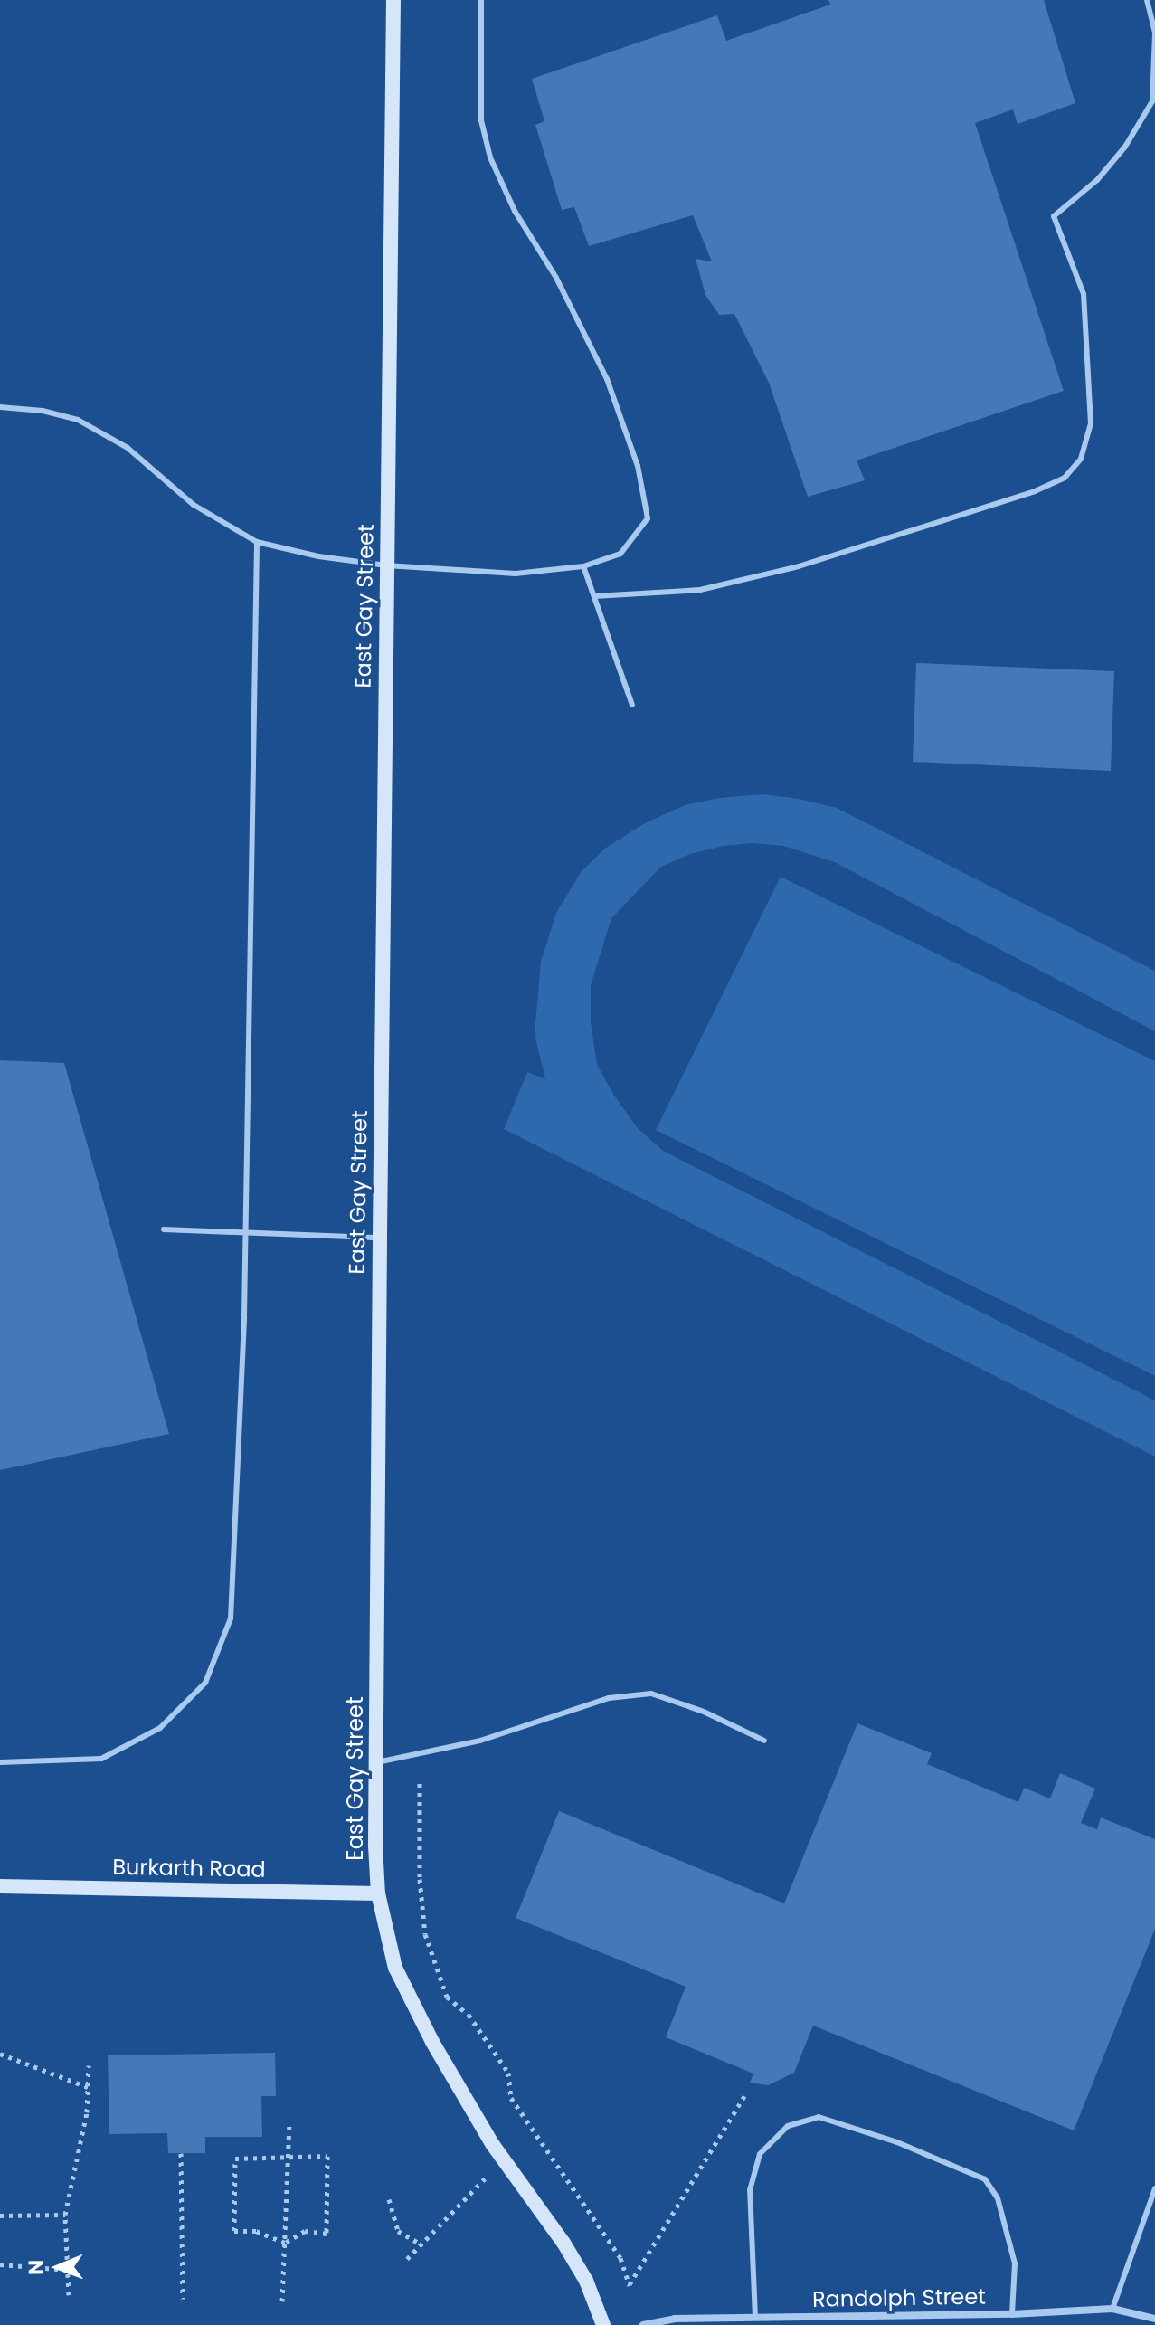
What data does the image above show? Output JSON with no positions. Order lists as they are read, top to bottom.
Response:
{
  "streets": {
    "main road": ["East Gay Street", "Burkarth Road"],
    "street": ["Randolph Street"]
  },
  "crossings": [
    ["East Gay Street", "Burkarth Road"]
  ],
  "north": "left"
}
